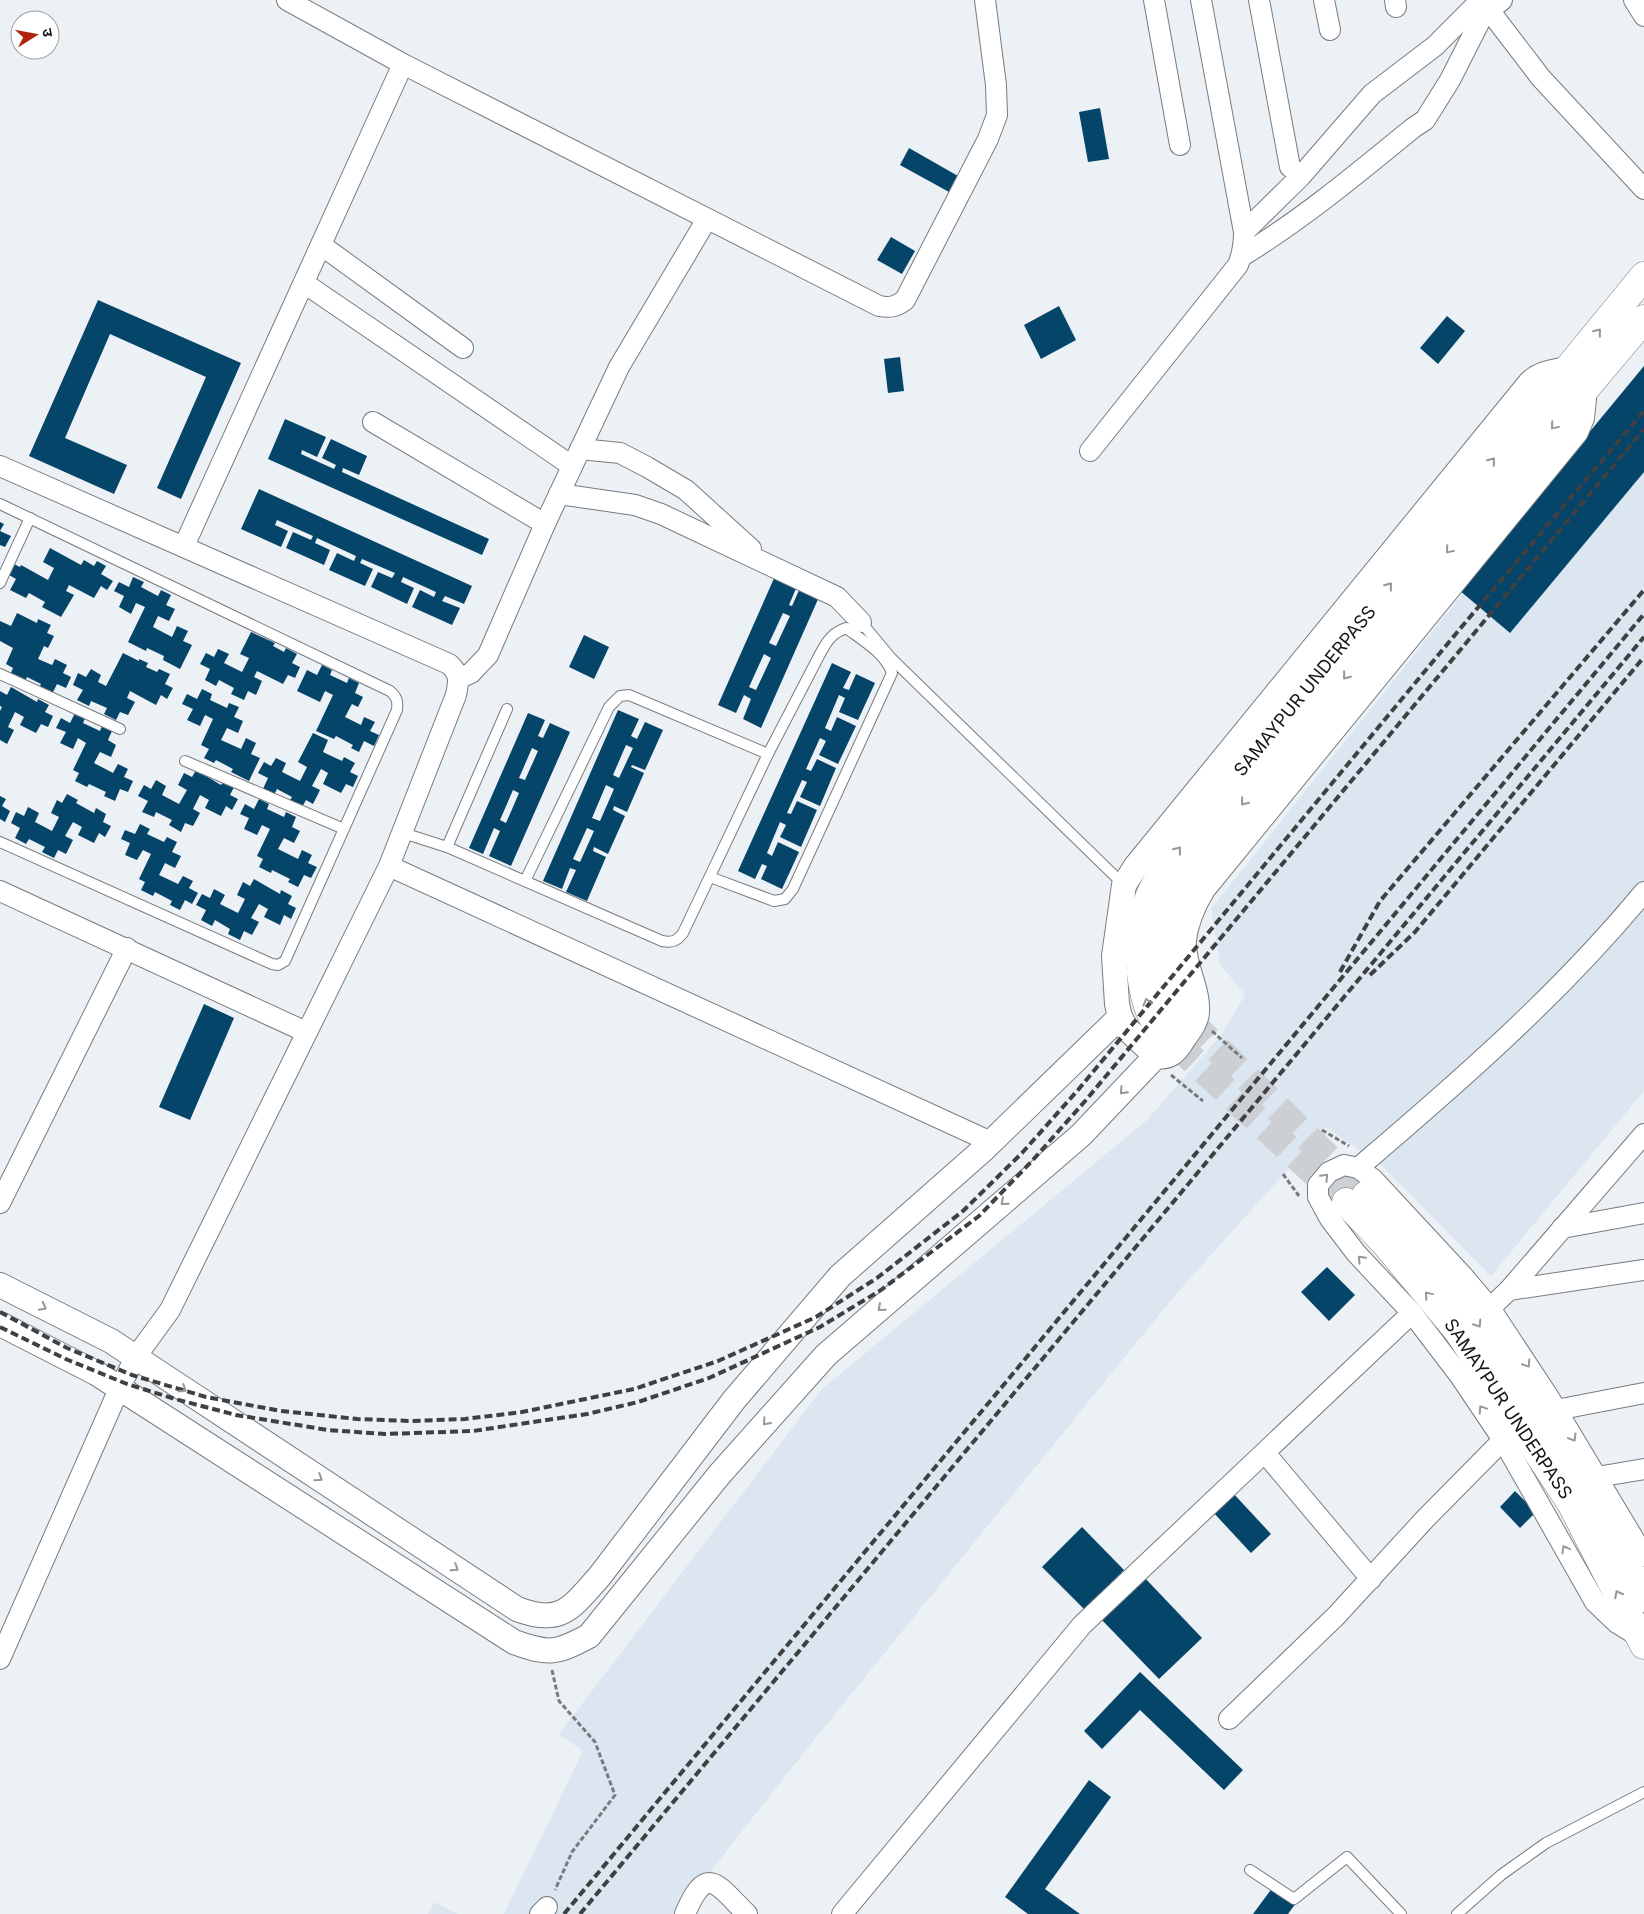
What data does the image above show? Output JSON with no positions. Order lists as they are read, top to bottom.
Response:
{
  "streets": {
    "main road": ["SAMAYPUR UNDERPASS"]
  },
  "north": "right"
}
